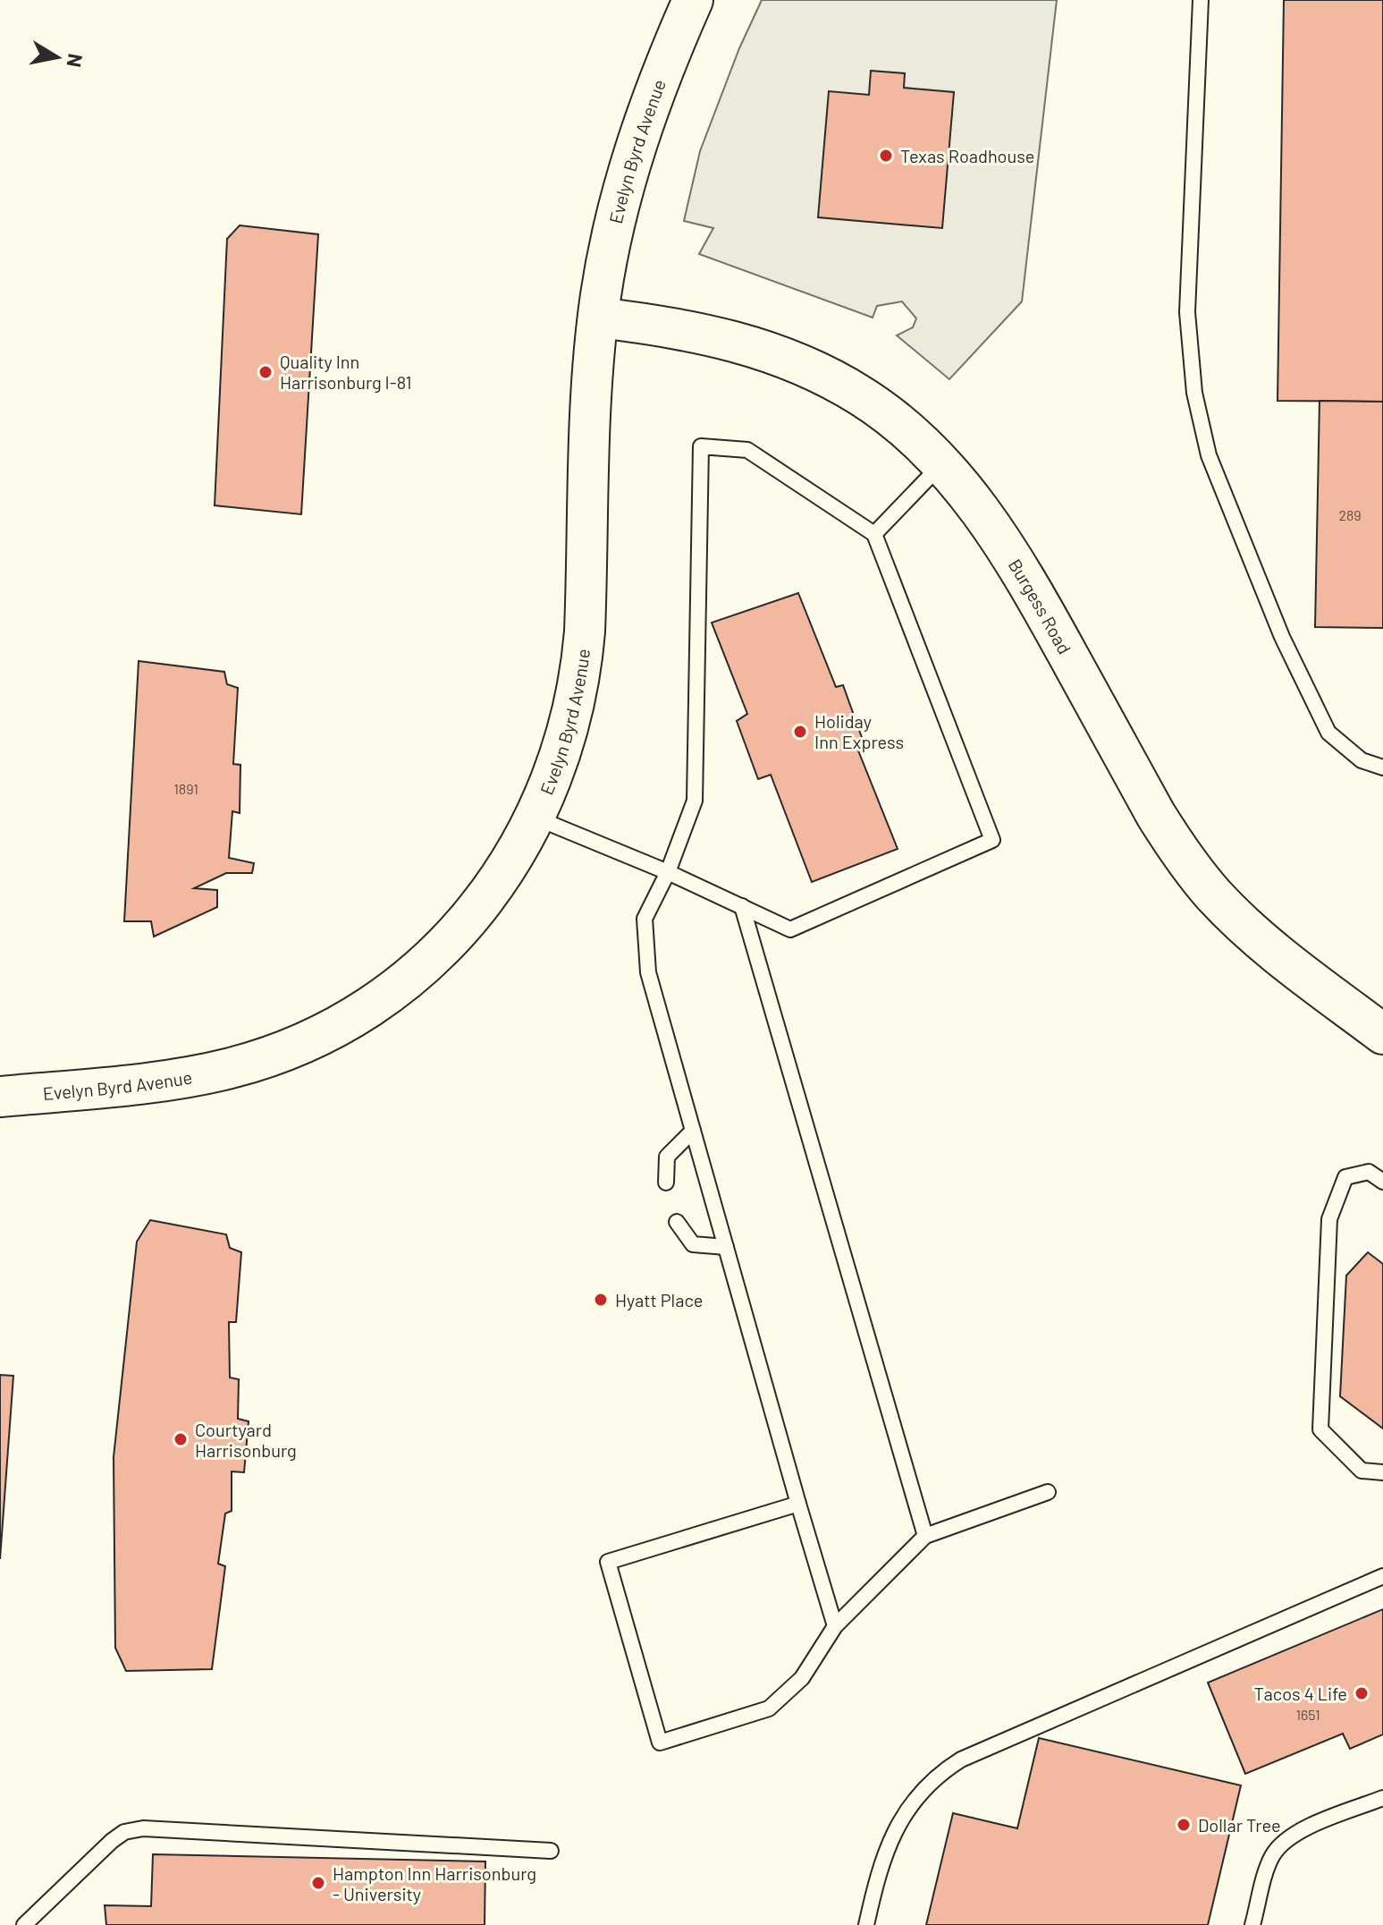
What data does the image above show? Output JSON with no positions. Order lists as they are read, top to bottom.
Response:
{
  "streets": {
    "street": ["Evelyn Byrd Avenue", "Burgess Road"]
  },
  "crossings": [
    ["Evelyn Byrd Avenue", "Burgess Road"]
  ],
  "places": [
    "Texas Roadhouse",
    "Quality Inn Harrisonburg I-81",
    "Holiday Inn Express",
    "Hyatt Place",
    "Courtyard Harrisonburg",
    "Tacos 4 Life",
    "Dollar Tree",
    "Hampton Inn Harrisonburg - University"
  ],
  "house_numbers": ["289", "1891", "1651"],
  "north": "right"
}
